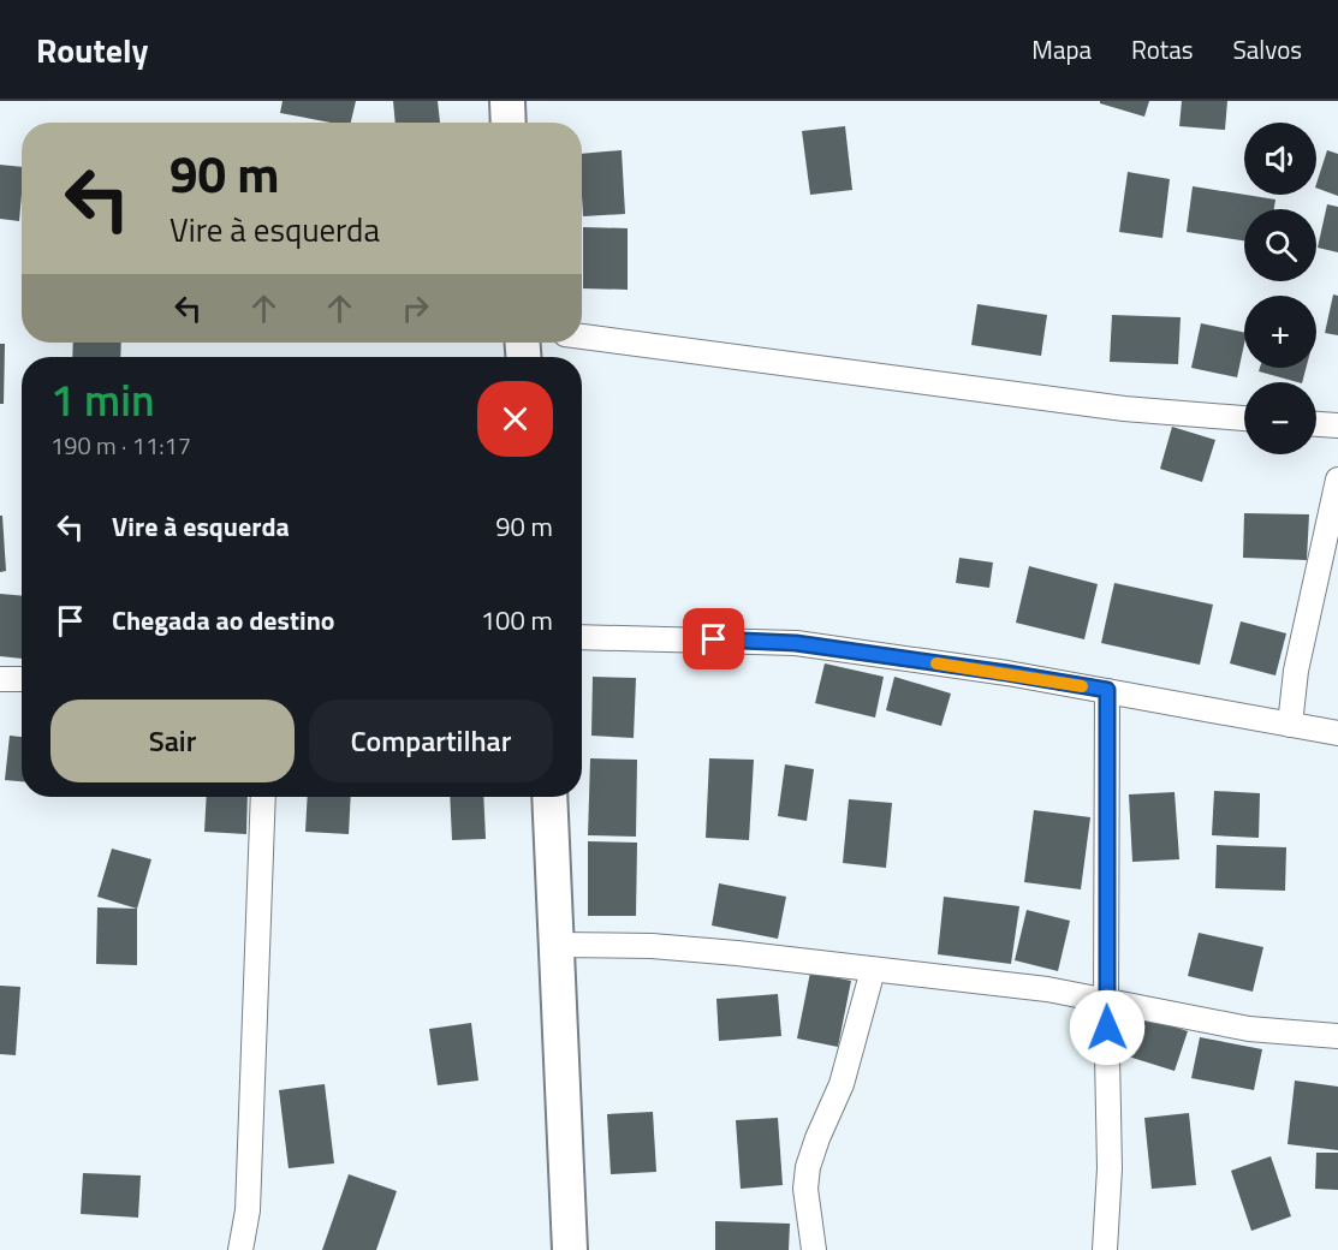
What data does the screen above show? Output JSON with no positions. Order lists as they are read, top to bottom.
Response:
{
  "page": {
    "header": "Routely",
    "nav": ["Mapa", "Rotas", "Salvos"],
    "map_buttons": ["+", "−"],
    "turn": ["90 m", "Vire à esquerda"],
    "heading": ["1 min", "190 m · 11:17"],
    "list": [
      {
        "name": "Vire à esquerda",
        "value": "90 m"
      },
      {
        "name": "Chegada ao destino",
        "value": "100 m"
      }
    ],
    "buttons": ["Sair", "Compartilhar"]
  }
}
